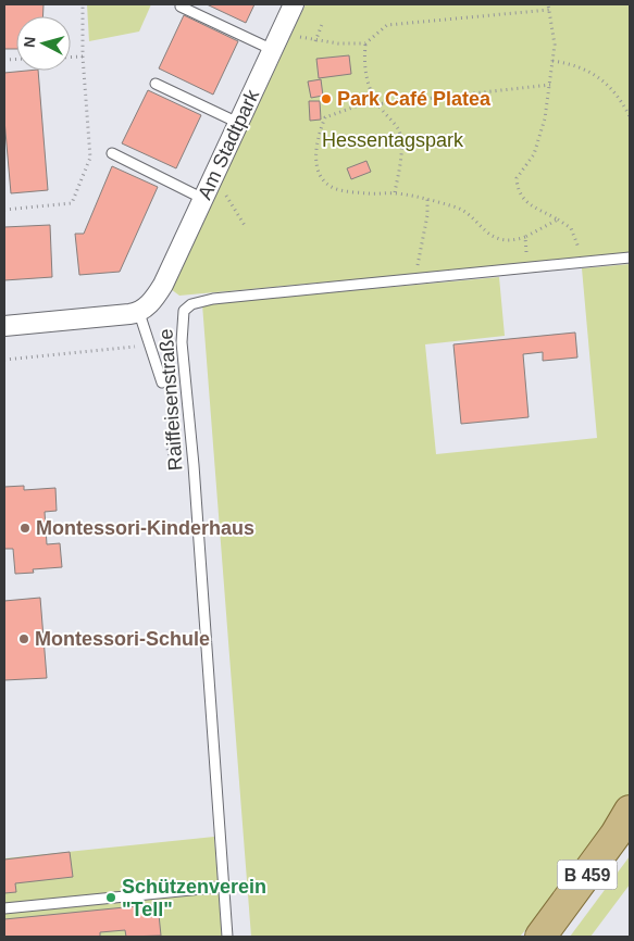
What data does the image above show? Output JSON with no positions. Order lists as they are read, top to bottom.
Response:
{
  "streets": {
    "main road": ["B 459"],
    "street": ["Am Stadtpark"],
    "lane": ["Raiffeisenstraße"]
  },
  "parks": ["Hessentagspark"],
  "places": [
    "Park Café Platea",
    "Montessori-Kinderhaus",
    "Montessori-Schule",
    "Schützenverein \"Tell\""
  ],
  "north": "left"
}
